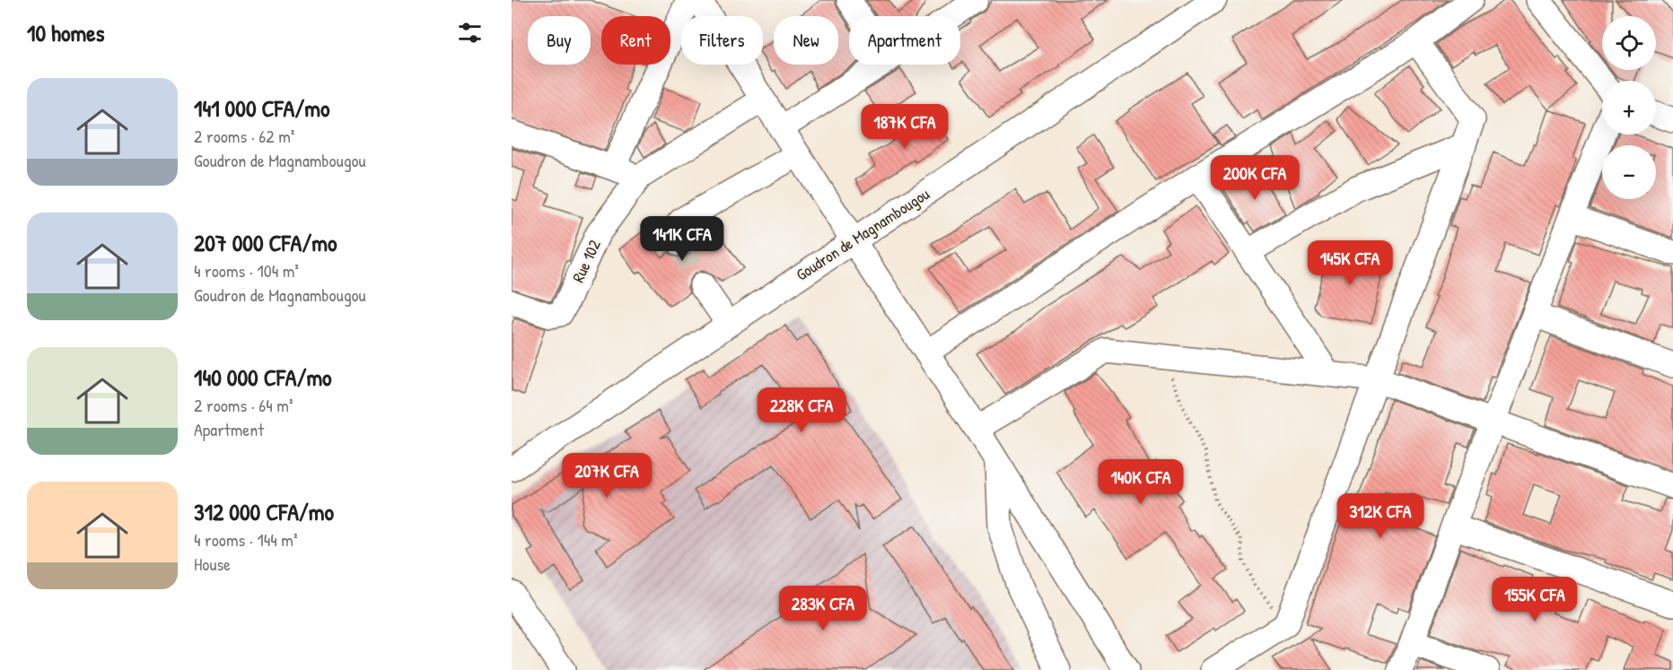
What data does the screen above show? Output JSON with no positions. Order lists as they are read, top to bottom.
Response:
{
  "streets": {
    "street": ["Goudron de Magnambougou", "Rue 102"]
  },
  "page": {
    "heading": "10 homes",
    "map_buttons": ["+", "−"],
    "chip": [
      "Buy",
      "Rent",
      "Filters",
      "New",
      "Apartment"
    ],
    "list": [
      {
        "name": "141 000 CFA/mo",
        "note": "2 rooms · 62 m² · Goudron de Magnambougou"
      },
      {
        "name": "207 000 CFA/mo",
        "note": "4 rooms · 104 m² · Goudron de Magnambougou"
      },
      {
        "name": "140 000 CFA/mo",
        "note": "2 rooms · 64 m² · Apartment"
      },
      {
        "name": "312 000 CFA/mo",
        "note": "4 rooms · 144 m² · House"
      }
    ],
    "price": [
      "187K CFA",
      "200K CFA",
      "141K CFA",
      "145K CFA",
      "228K CFA",
      "207K CFA",
      "140K CFA",
      "312K CFA",
      "155K CFA",
      "283K CFA"
    ]
  }
}
